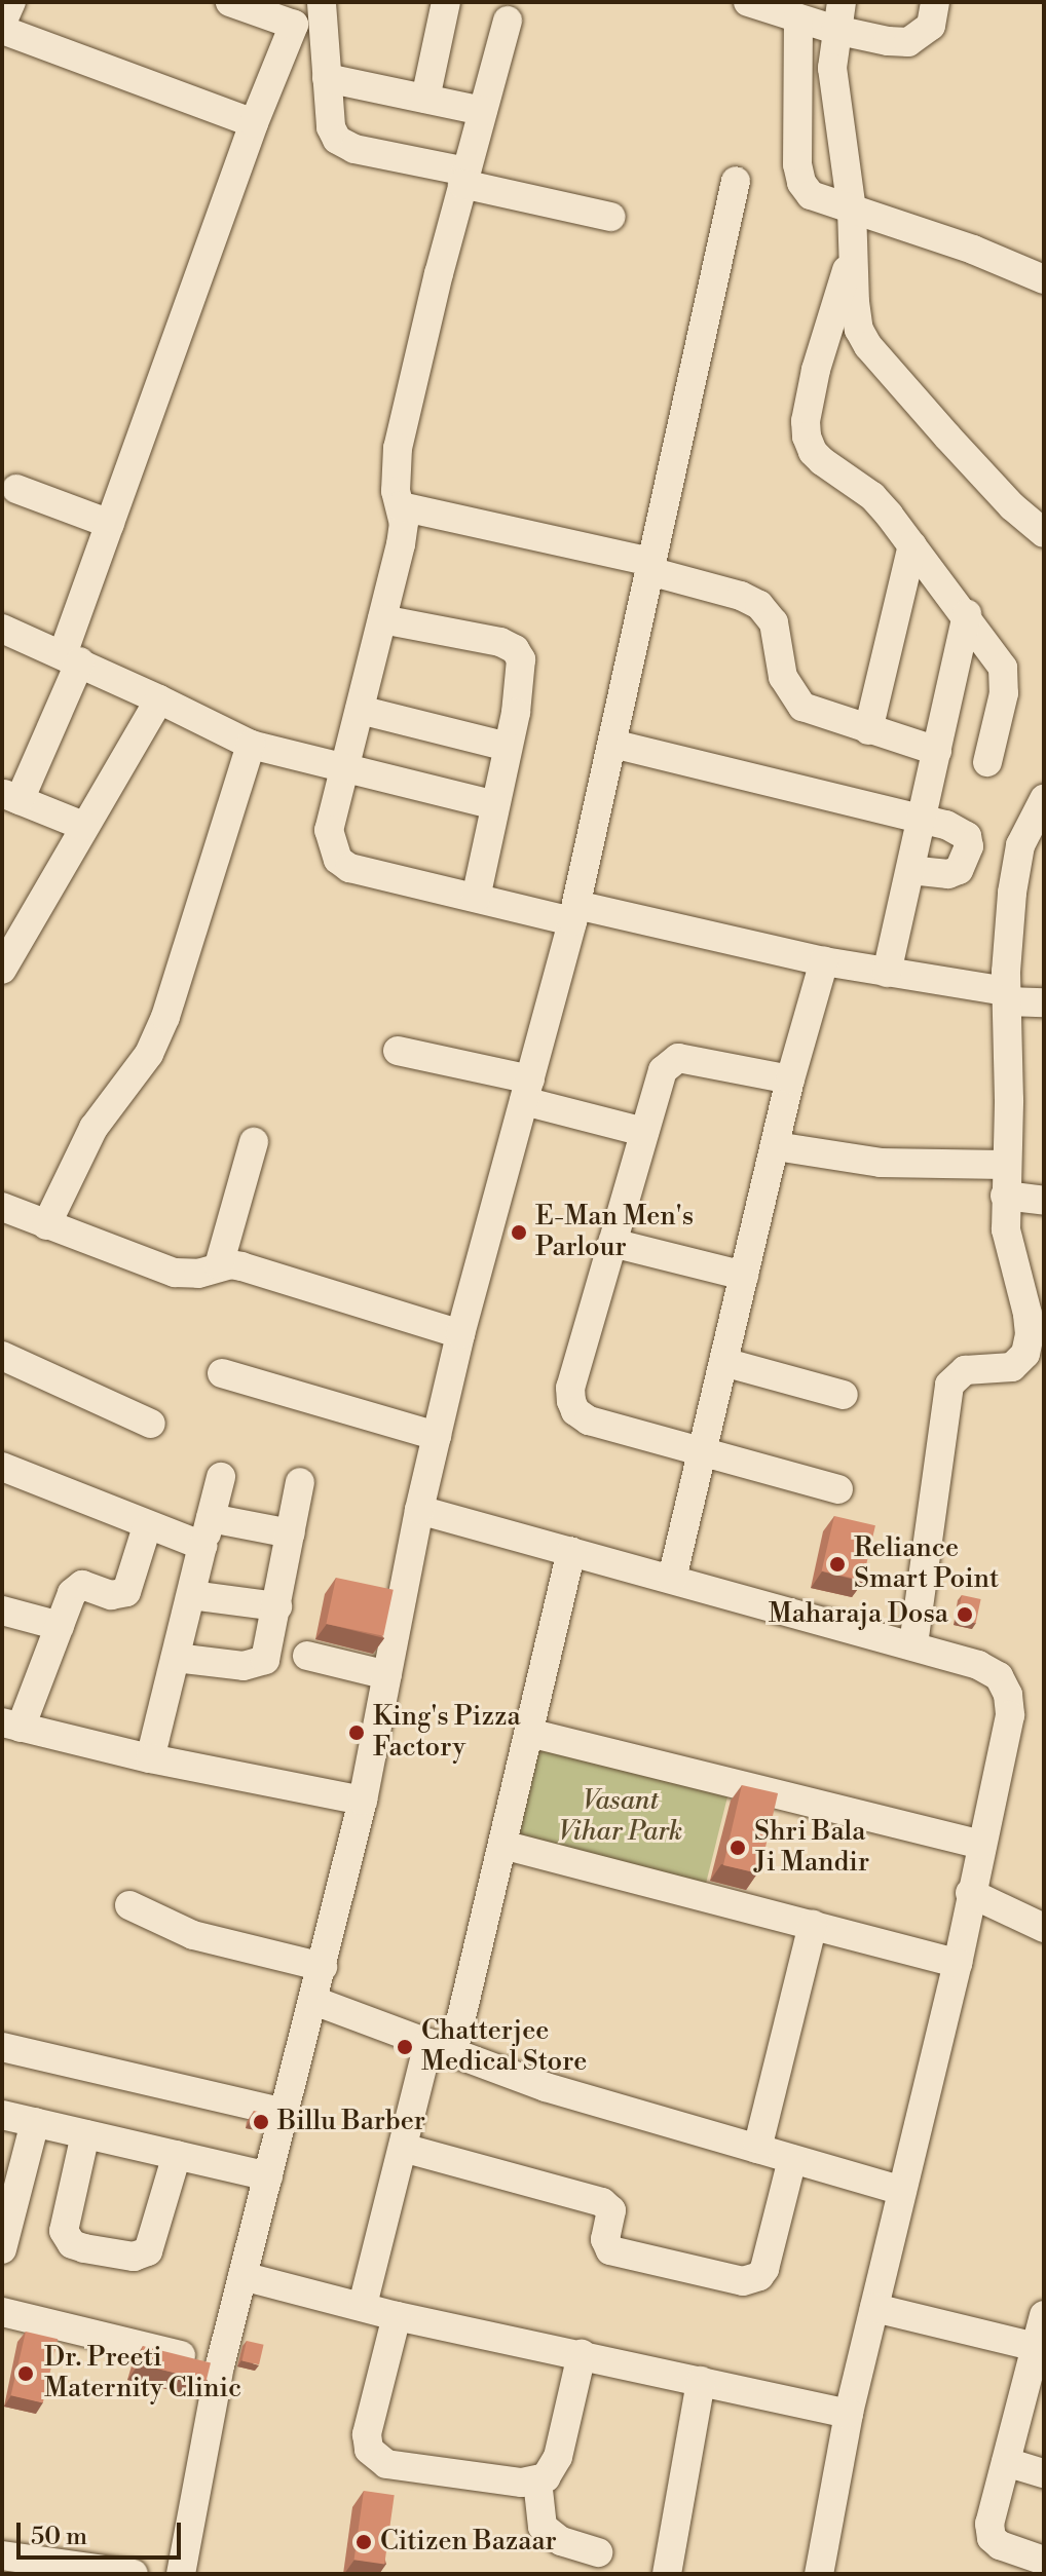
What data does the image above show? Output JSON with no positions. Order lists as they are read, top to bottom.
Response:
{
  "parks": ["Vasant Vihar Park"],
  "places": [
    "E-Man Men's Parlour",
    "Reliance Smart Point",
    "Maharaja Dosa",
    "King's Pizza Factory",
    "Shri Bala Ji Mandir",
    "Chatterjee Medical Store",
    "Billu Barber",
    "Dr. Preeti Maternity Clinic",
    "Citizen Bazaar"
  ],
  "scale_bar": "50 m"
}
